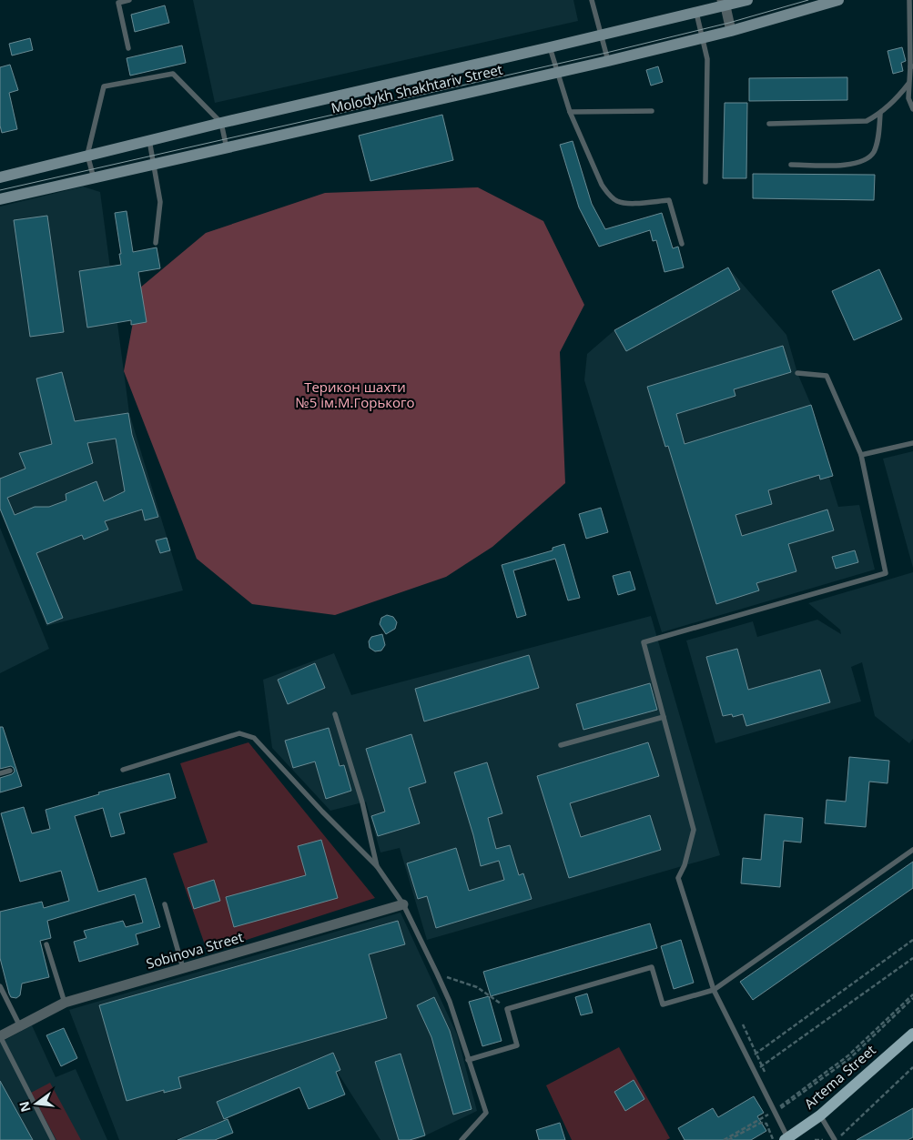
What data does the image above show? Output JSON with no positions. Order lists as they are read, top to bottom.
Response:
{
  "streets": {
    "main road": ["Molodykh Shakhtariv Street", "Artema Street"],
    "street": ["Sobinova Street"]
  },
  "parks": ["Терикон шахти №5 ім.М.Горького"],
  "north": "left"
}
